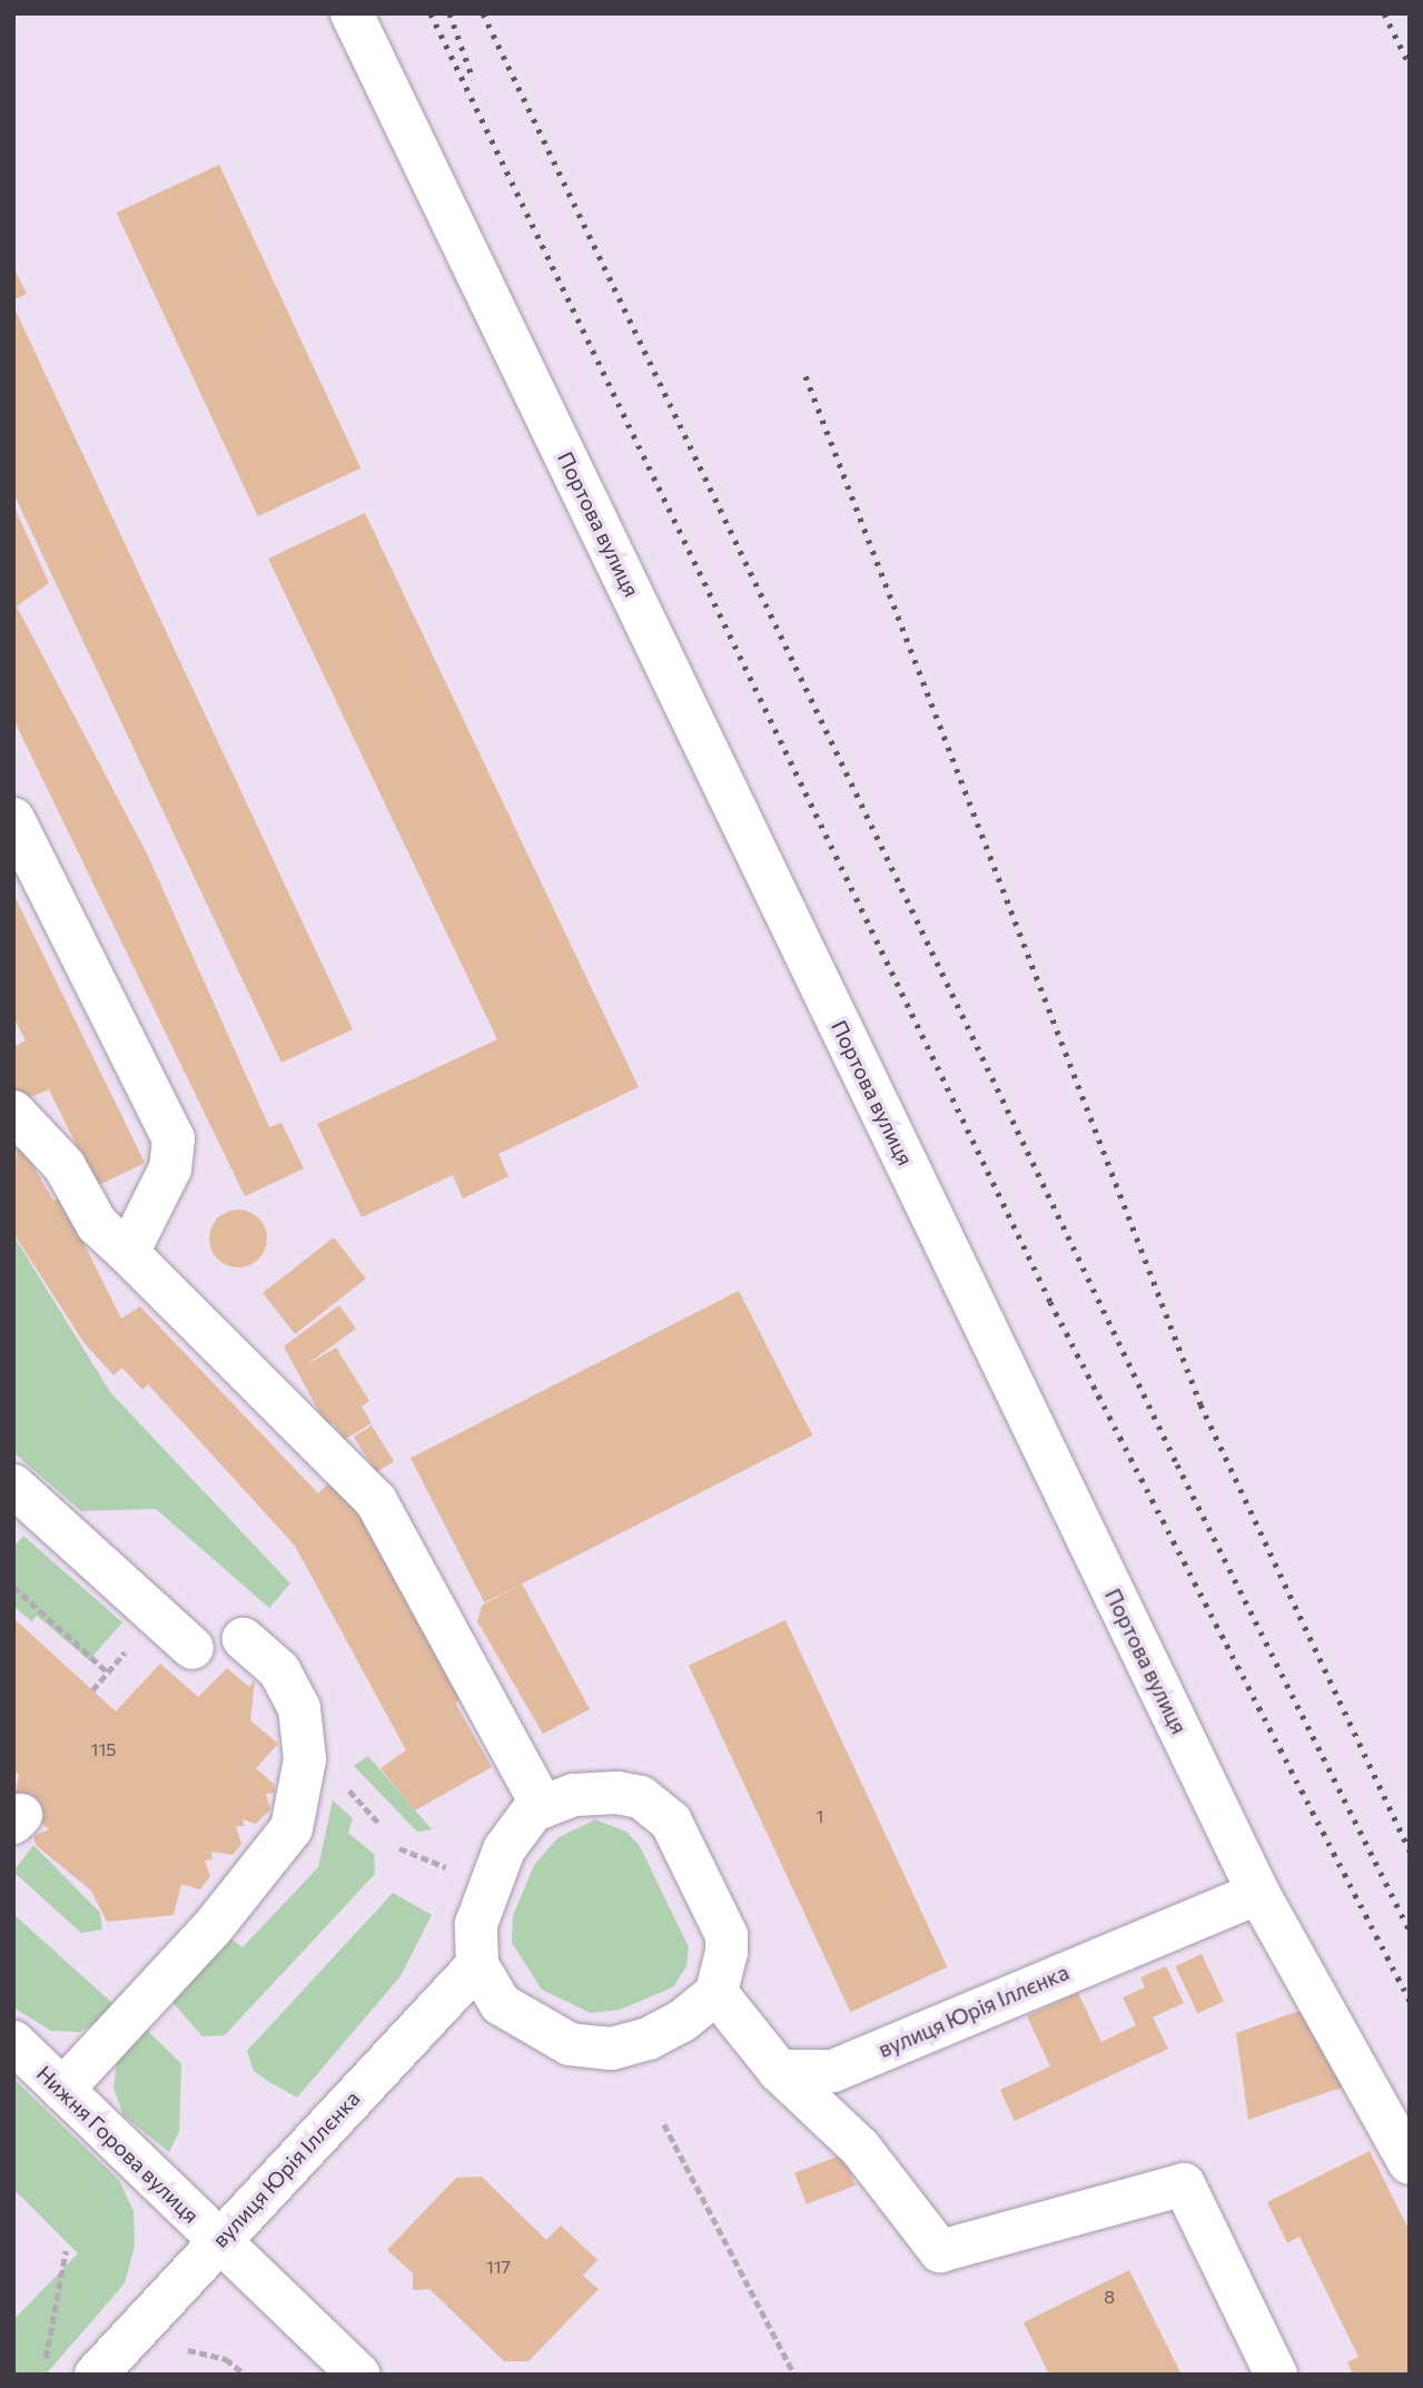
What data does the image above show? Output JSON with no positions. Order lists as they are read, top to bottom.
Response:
{
  "streets": {
    "street": ["Портова вулиця", "вулиця Юрія Іллєнка", "Нижня Горова вулиця"]
  },
  "crossings": [
    ["Портова вулиця", "вулиця Юрія Іллєнка"],
    ["вулиця Юрія Іллєнка", "Нижня Горова вулиця"]
  ],
  "house_numbers": [
    "115",
    "1",
    "117",
    "8"
  ]
}
